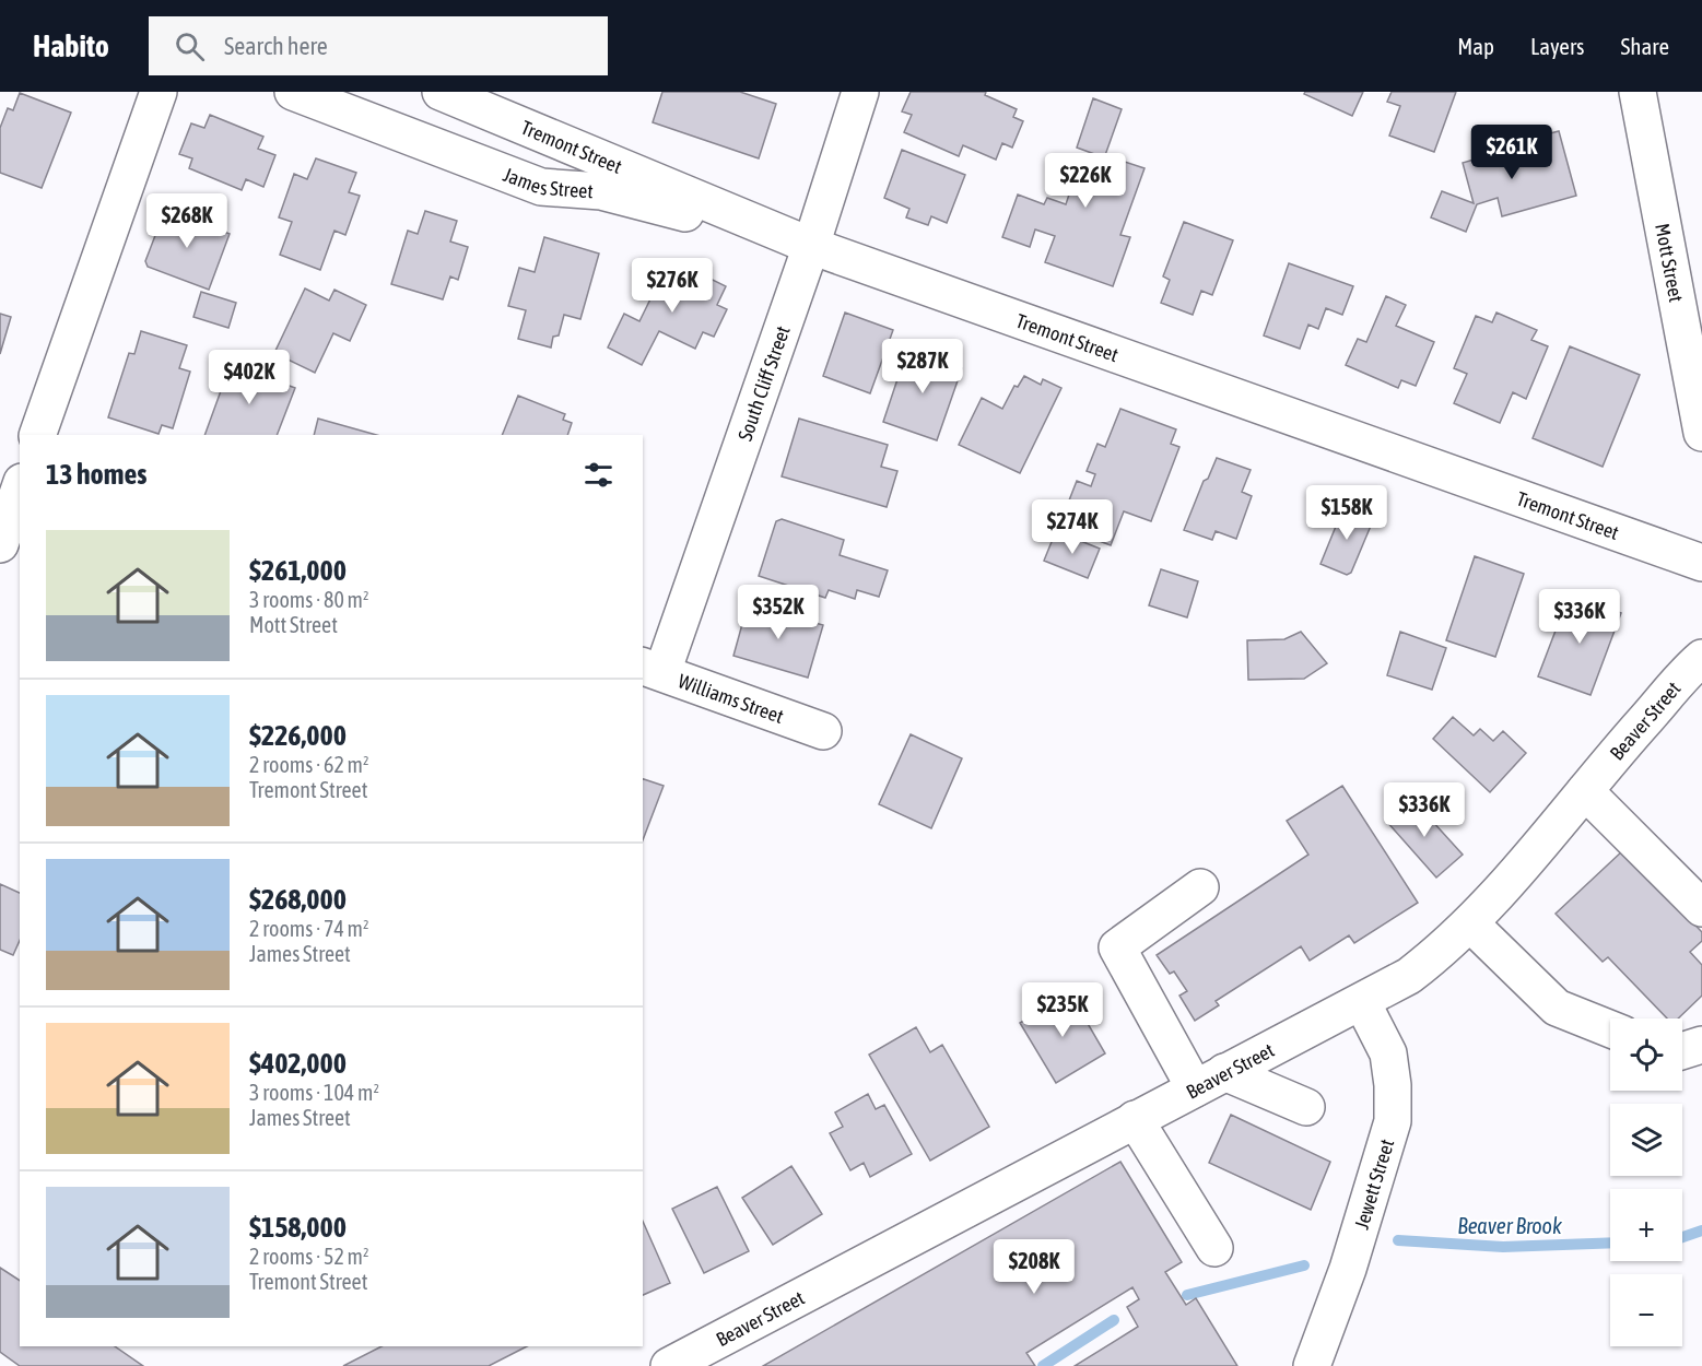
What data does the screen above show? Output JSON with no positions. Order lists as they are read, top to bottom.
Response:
{
  "streets": {
    "street": [
      "Tremont Street",
      "James Street",
      "Mott Street",
      "South Cliff Street",
      "Williams Street",
      "Beaver Street",
      "Jewett Street"
    ]
  },
  "crossings": [
    ["Tremont Street", "James Street"],
    ["Tremont Street", "South Cliff Street"],
    ["James Street", "South Cliff Street"],
    ["South Cliff Street", "Williams Street"],
    ["Beaver Street", "Jewett Street"]
  ],
  "water": ["Beaver Brook"],
  "page": {
    "header": "Habito",
    "search": "Search here",
    "nav": ["Map", "Layers", "Share"],
    "price": [
      "$261K",
      "$226K",
      "$268K",
      "$276K",
      "$287K",
      "$402K",
      "$158K",
      "$274K",
      "$352K",
      "$336K",
      "$336K",
      "$235K",
      "$208K"
    ],
    "heading": "13 homes",
    "list": [
      {
        "name": "$261,000",
        "note": "3 rooms · 80 m² · Mott Street"
      },
      {
        "name": "$226,000",
        "note": "2 rooms · 62 m² · Tremont Street"
      },
      {
        "name": "$268,000",
        "note": "2 rooms · 74 m² · James Street"
      },
      {
        "name": "$402,000",
        "note": "3 rooms · 104 m² · James Street"
      },
      {
        "name": "$158,000",
        "note": "2 rooms · 52 m² · Tremont Street"
      }
    ],
    "map_buttons": ["+", "−"]
  }
}
